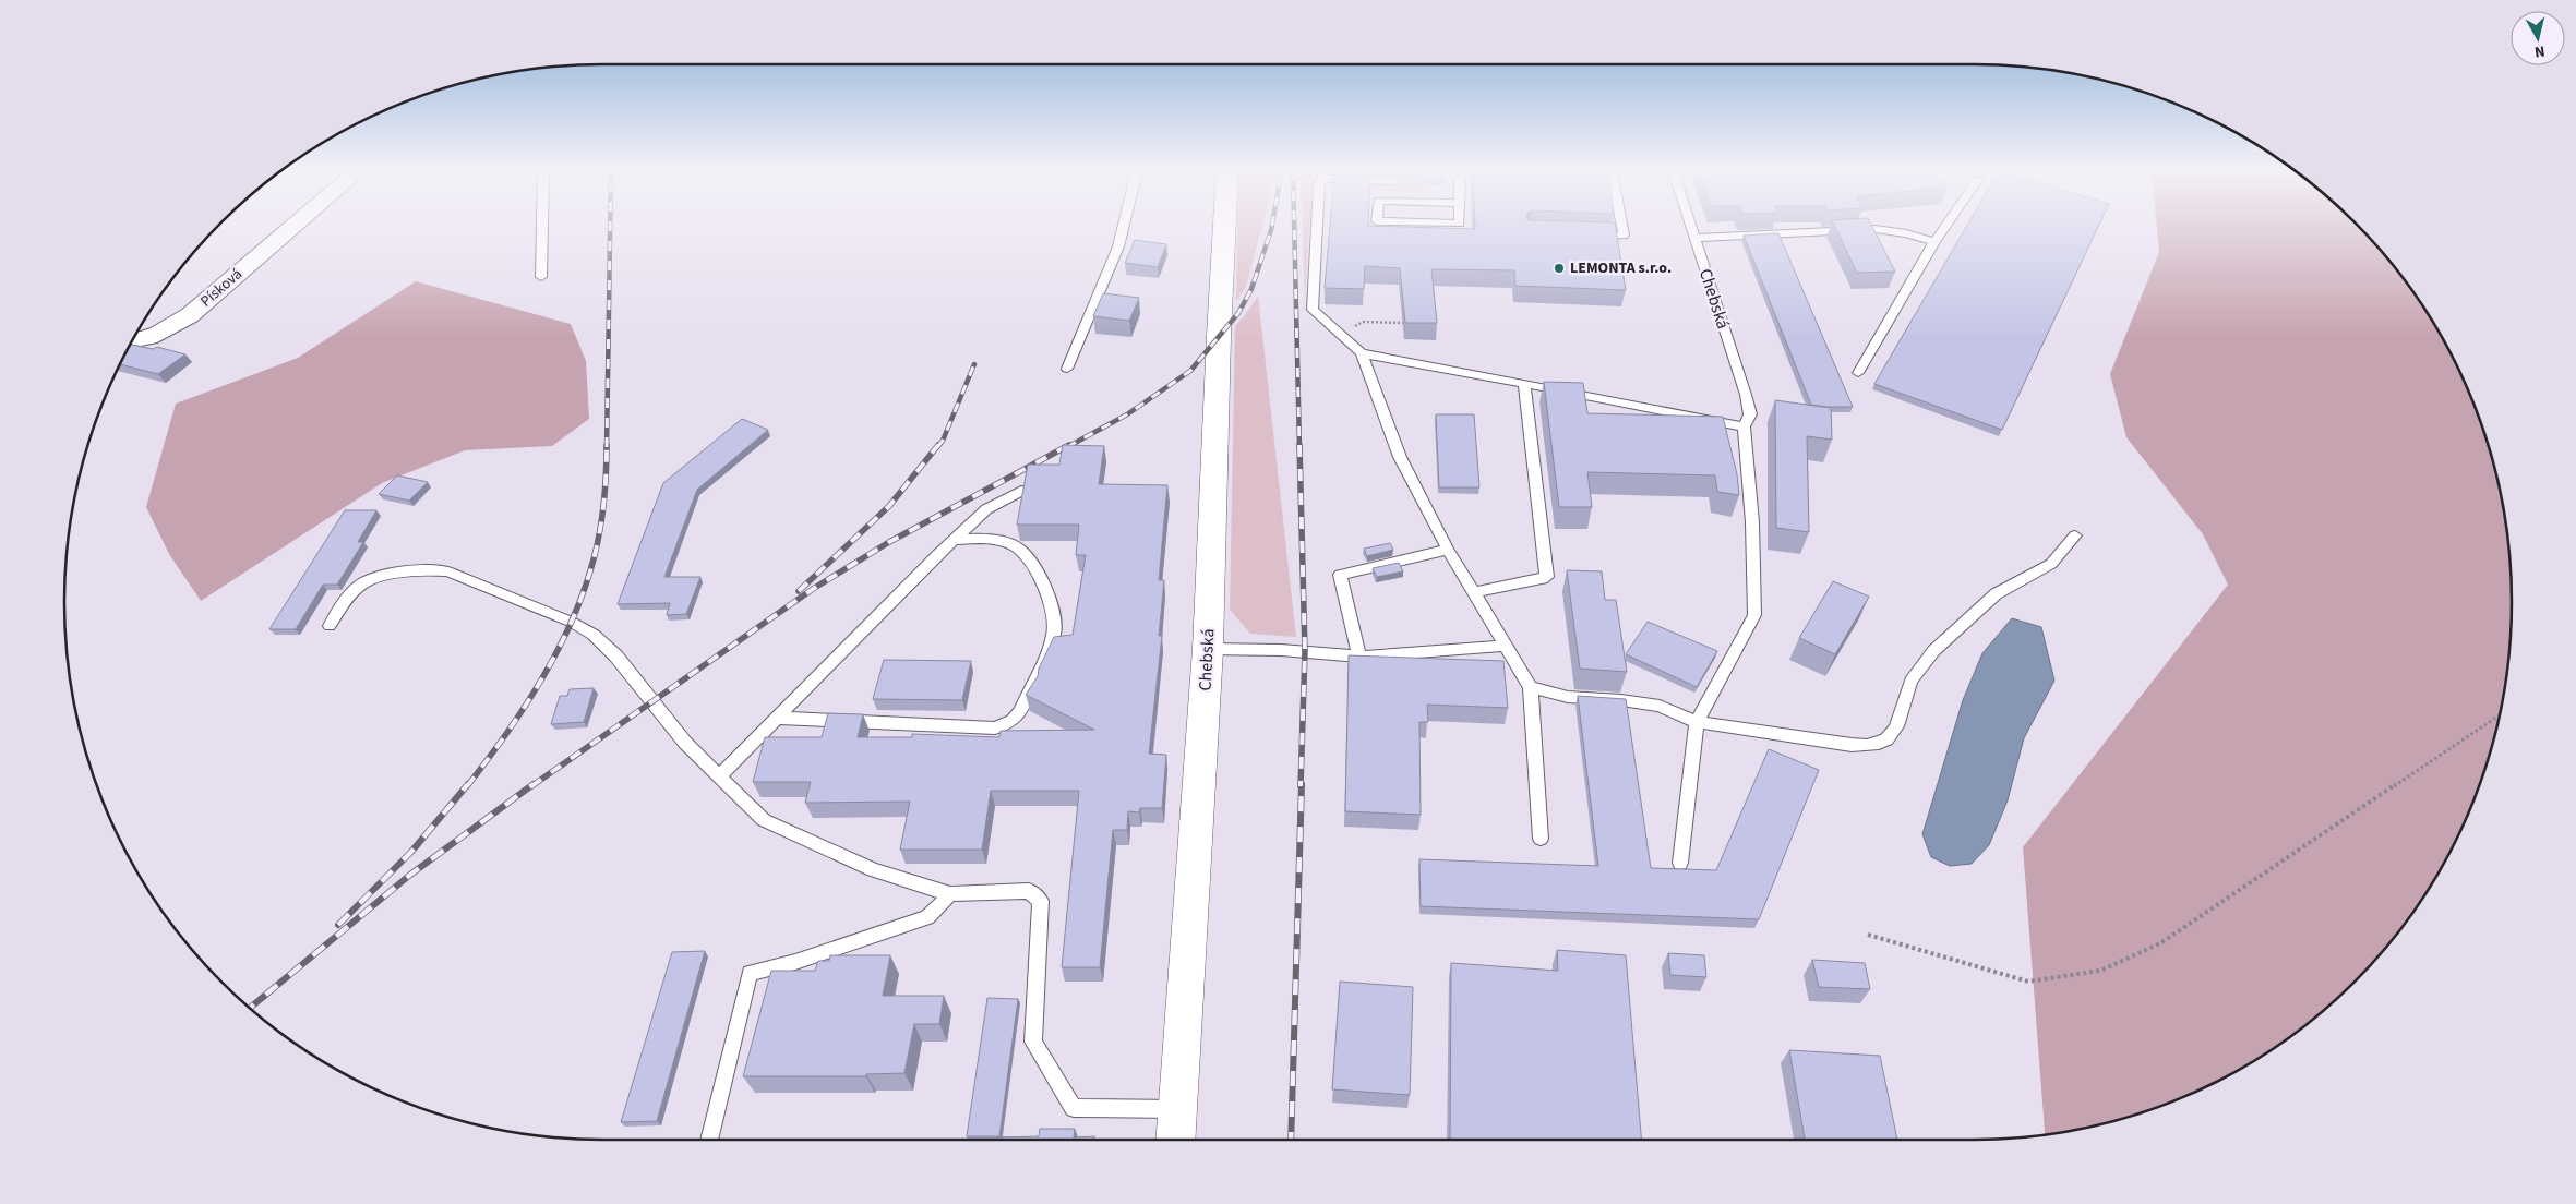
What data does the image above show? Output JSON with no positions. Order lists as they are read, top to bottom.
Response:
{
  "streets": {
    "street": ["Písková", "Chebská"]
  },
  "places": ["LEMONTA s.r.o."],
  "north": "bottom"
}
